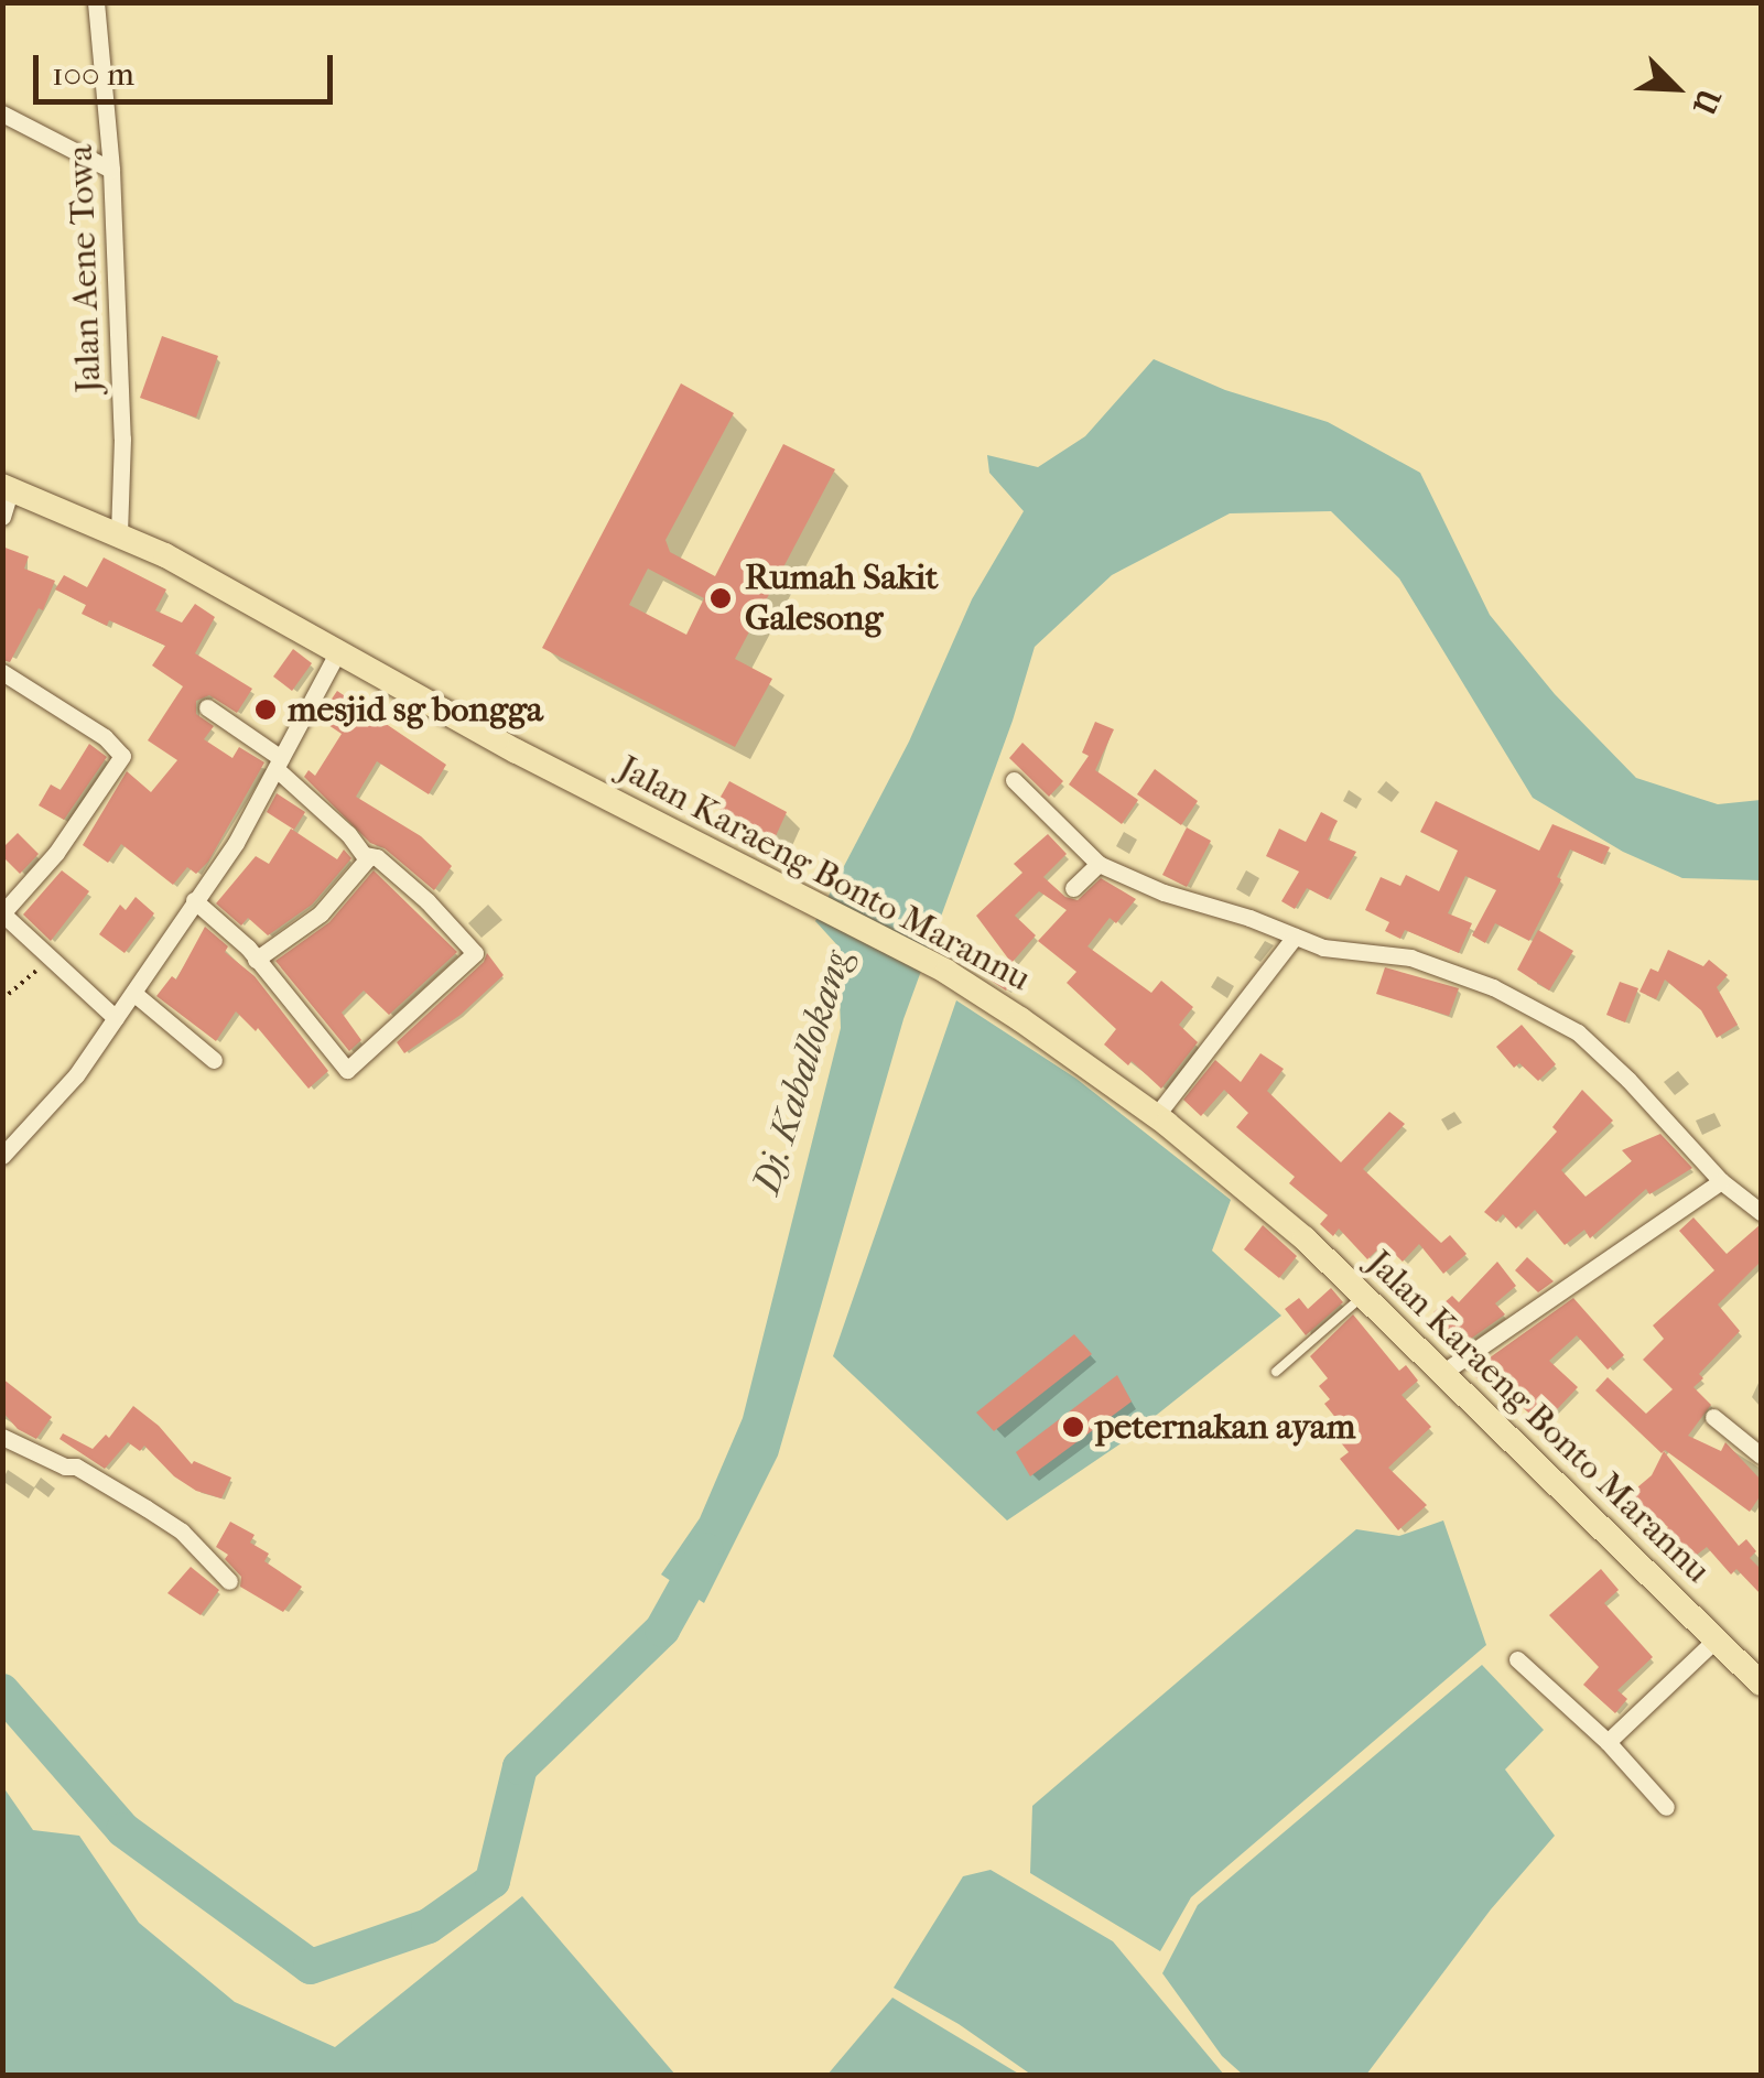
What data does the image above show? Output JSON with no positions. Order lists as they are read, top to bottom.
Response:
{
  "streets": {
    "main road": ["Jalan Karaeng Bonto Marannu"],
    "street": ["Jalan Aene Towa"]
  },
  "crossings": [
    ["Jalan Aene Towa", "Jalan Karaeng Bonto Marannu"]
  ],
  "water": ["Dj. Kaballokang"],
  "places": ["Rumah Sakit Galesong", "mesjid sg bongga", "peternakan ayam"],
  "scale_bar": "100 m",
  "north": "bottom right"
}
